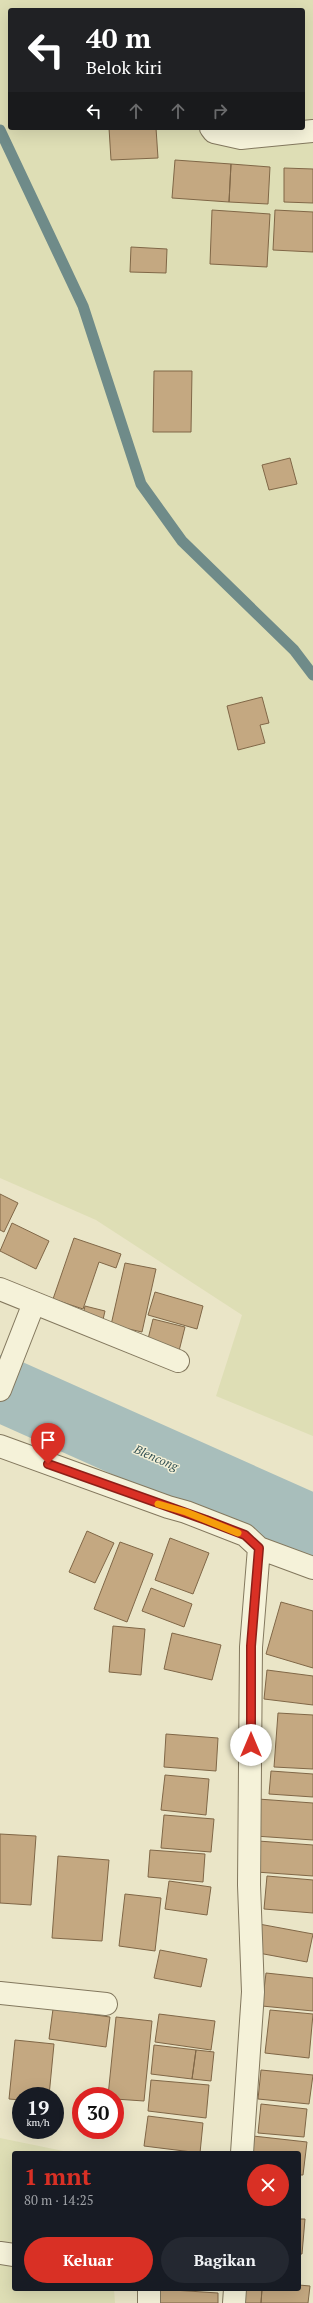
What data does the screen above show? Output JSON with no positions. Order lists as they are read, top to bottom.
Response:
{
  "water": ["Blencong"],
  "page": {
    "turn": ["40 m", "Belok kiri"],
    "speed": "19 km/h",
    "limit": "30",
    "heading": ["1 mnt", "80 m · 14:25"],
    "buttons": ["Keluar", "Bagikan"]
  }
}
